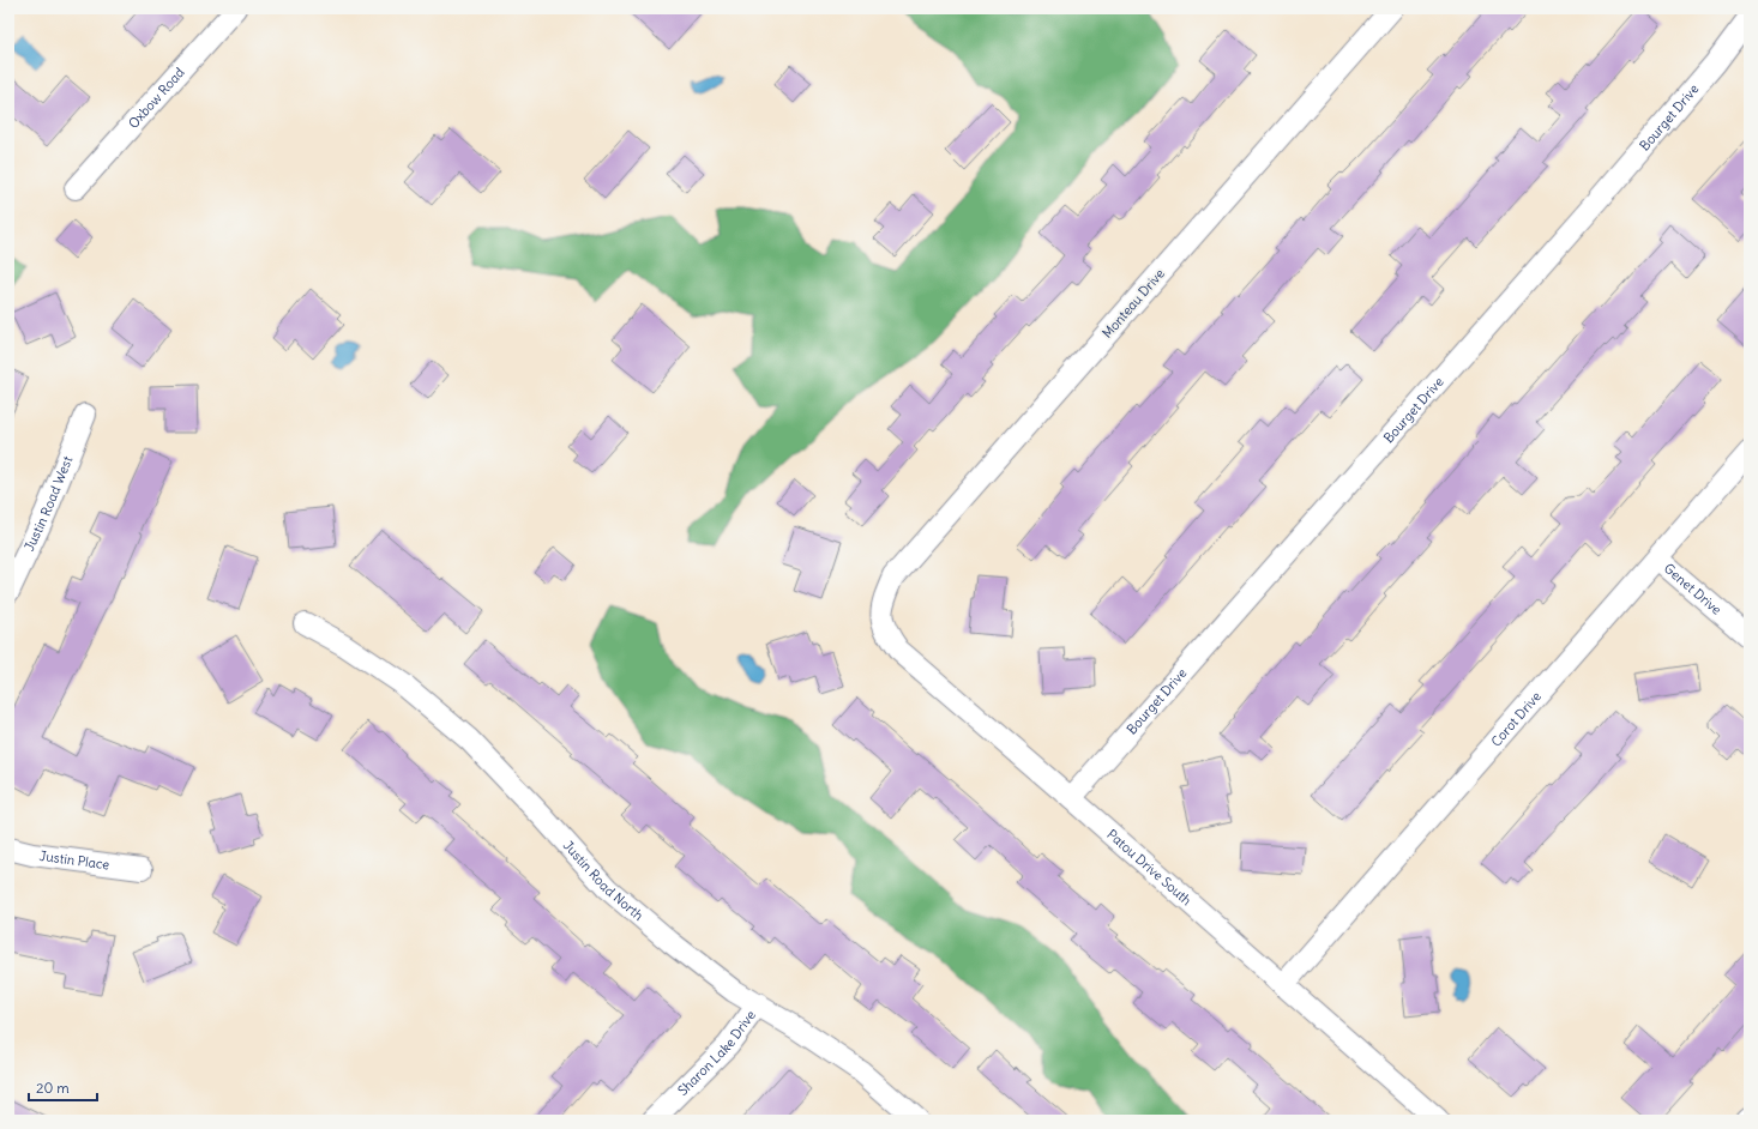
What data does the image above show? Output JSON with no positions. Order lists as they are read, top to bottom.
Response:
{
  "streets": {
    "street": [
      "Oxbow Road",
      "Bourget Drive",
      "Monteau Drive",
      "Justin Road West",
      "Genet Drive",
      "Corot Drive",
      "Justin Place",
      "Patou Drive South",
      "Justin Road North",
      "Sharon Lake Drive"
    ]
  },
  "crossings": [
    ["Bourget Drive", "Patou Drive South"],
    ["Monteau Drive", "Patou Drive South"],
    ["Genet Drive", "Corot Drive"],
    ["Corot Drive", "Patou Drive South"],
    ["Justin Road North", "Sharon Lake Drive"]
  ],
  "scale_bar": "20 m"
}
